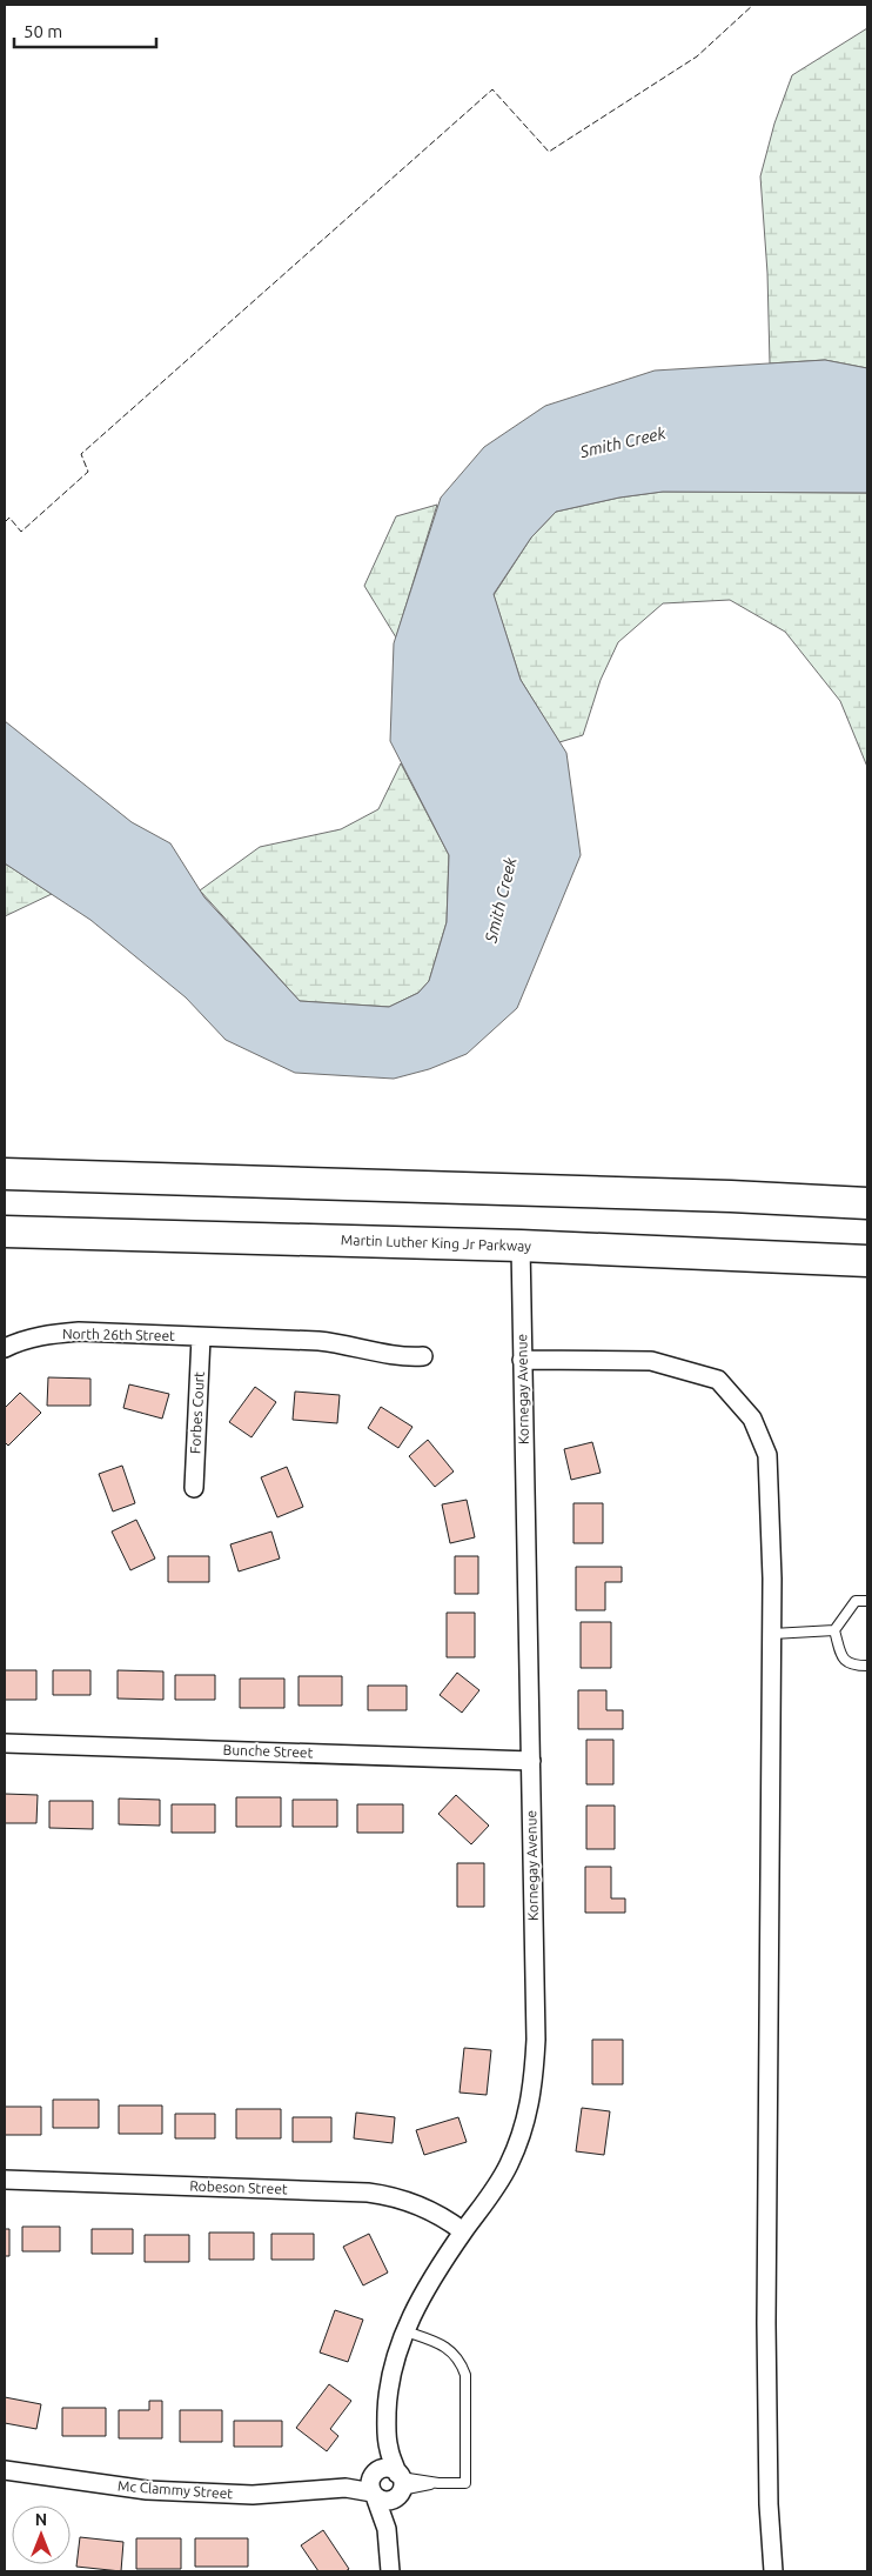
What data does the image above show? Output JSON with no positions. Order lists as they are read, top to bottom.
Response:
{
  "streets": {
    "highway": ["Martin Luther King Jr Parkway"],
    "street": [
      "North 26th Street",
      "Kornegay Avenue",
      "Forbes Court",
      "Bunche Street",
      "Robeson Street",
      "Mc Clammy Street"
    ]
  },
  "crossings": [
    ["Martin Luther King Jr Parkway", "Kornegay Avenue"],
    ["North 26th Street", "Forbes Court"],
    ["Kornegay Avenue", "Bunche Street"],
    ["Kornegay Avenue", "Robeson Street"],
    ["Kornegay Avenue", "Mc Clammy Street"]
  ],
  "water": ["Smith Creek"],
  "scale_bar": "50 m",
  "north": "top"
}
